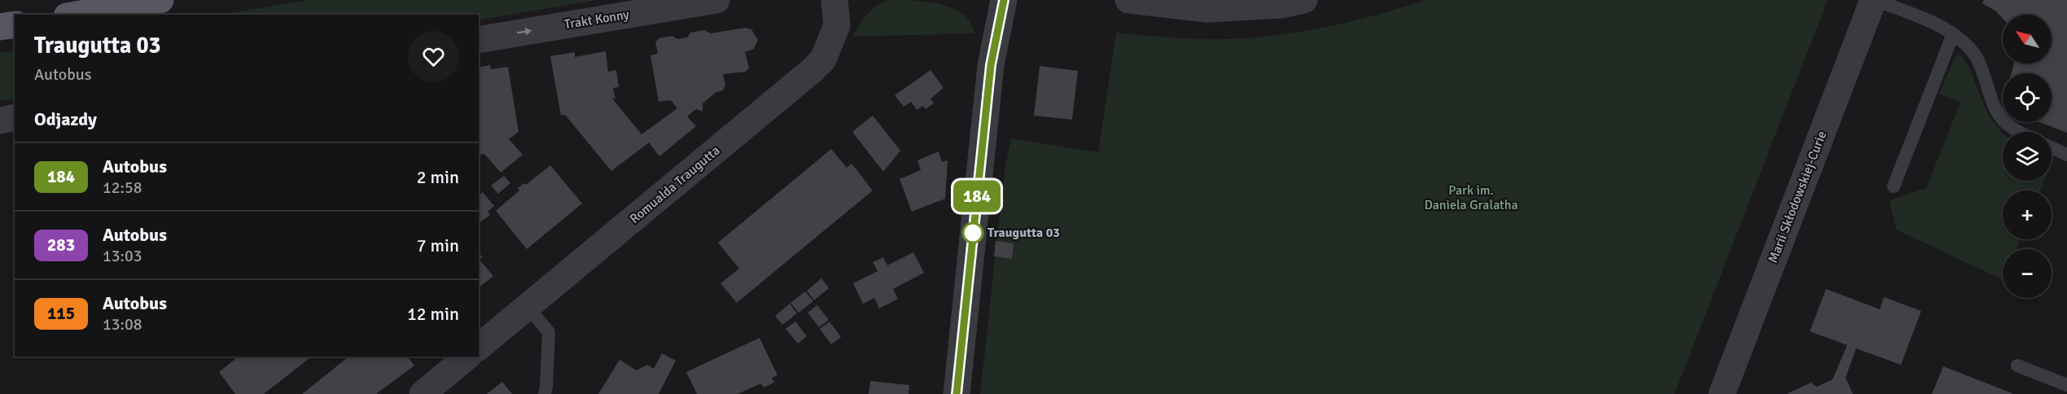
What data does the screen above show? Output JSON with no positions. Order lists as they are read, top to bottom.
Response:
{
  "streets": {
    "street": ["Trakt Konny", "Romualda Traugutta", "Marii Skłodowskiej-Curie"]
  },
  "one_way": ["Trakt Konny"],
  "parks": ["Park im. Daniela Gralatha"],
  "places": ["Traugutta 03"],
  "lines": ["bus line 184"],
  "north": "top left",
  "page": {
    "on_map": "184",
    "map_buttons": ["+", "−"],
    "heading": [
      ["Traugutta 03", "Autobus"],
      "Odjazdy"
    ],
    "list": [
      {
        "mark": "184",
        "name": "Autobus",
        "note": "12:58",
        "value": "2 min"
      },
      {
        "mark": "283",
        "name": "Autobus",
        "note": "13:03",
        "value": "7 min"
      },
      {
        "mark": "115",
        "name": "Autobus",
        "note": "13:08",
        "value": "12 min"
      }
    ]
  }
}
